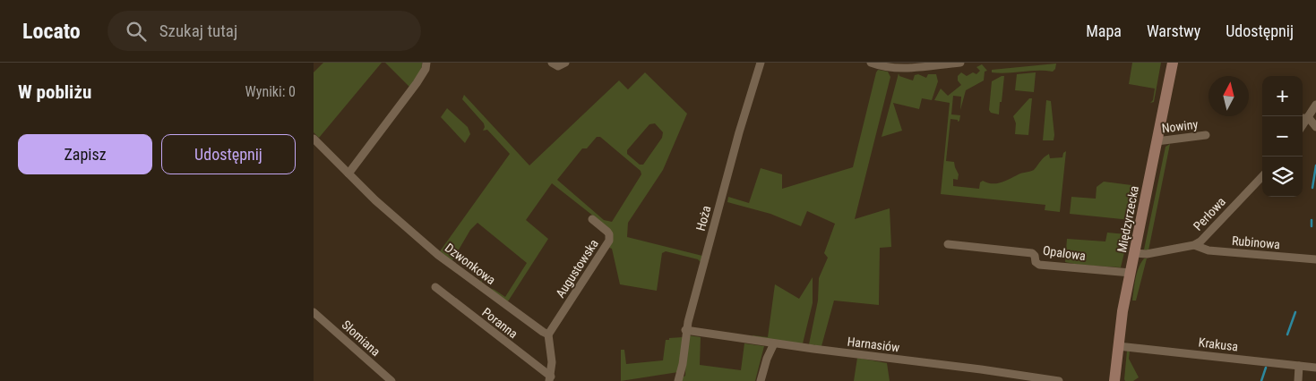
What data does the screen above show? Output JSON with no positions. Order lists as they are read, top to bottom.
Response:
{
  "streets": {
    "main road": ["Międzyrzecka"],
    "street": [
      "Nowiny",
      "Perłowa",
      "Hoża",
      "Rubinowa",
      "Opalowa",
      "Dzwonkowa",
      "Augustowska",
      "Poranna",
      "Słomiana",
      "Harnasiów",
      "Krakusa"
    ]
  },
  "crossings": [
    ["Nowiny", "Międzyrzecka"],
    ["Perłowa", "Międzyrzecka"],
    ["Perłowa", "Rubinowa"],
    ["Hoża", "Harnasiów"],
    ["Międzyrzecka", "Opalowa"],
    ["Międzyrzecka", "Krakusa"],
    ["Dzwonkowa", "Augustowska"]
  ],
  "north": "top",
  "page": {
    "header": "Locato",
    "search": "Szukaj tutaj",
    "nav": ["Mapa", "Warstwy", "Udostępnij"],
    "heading": ["W pobliżu", "Wyniki: 0"],
    "map_buttons": ["+", "−"],
    "buttons": ["Zapisz", "Udostępnij"]
  }
}
